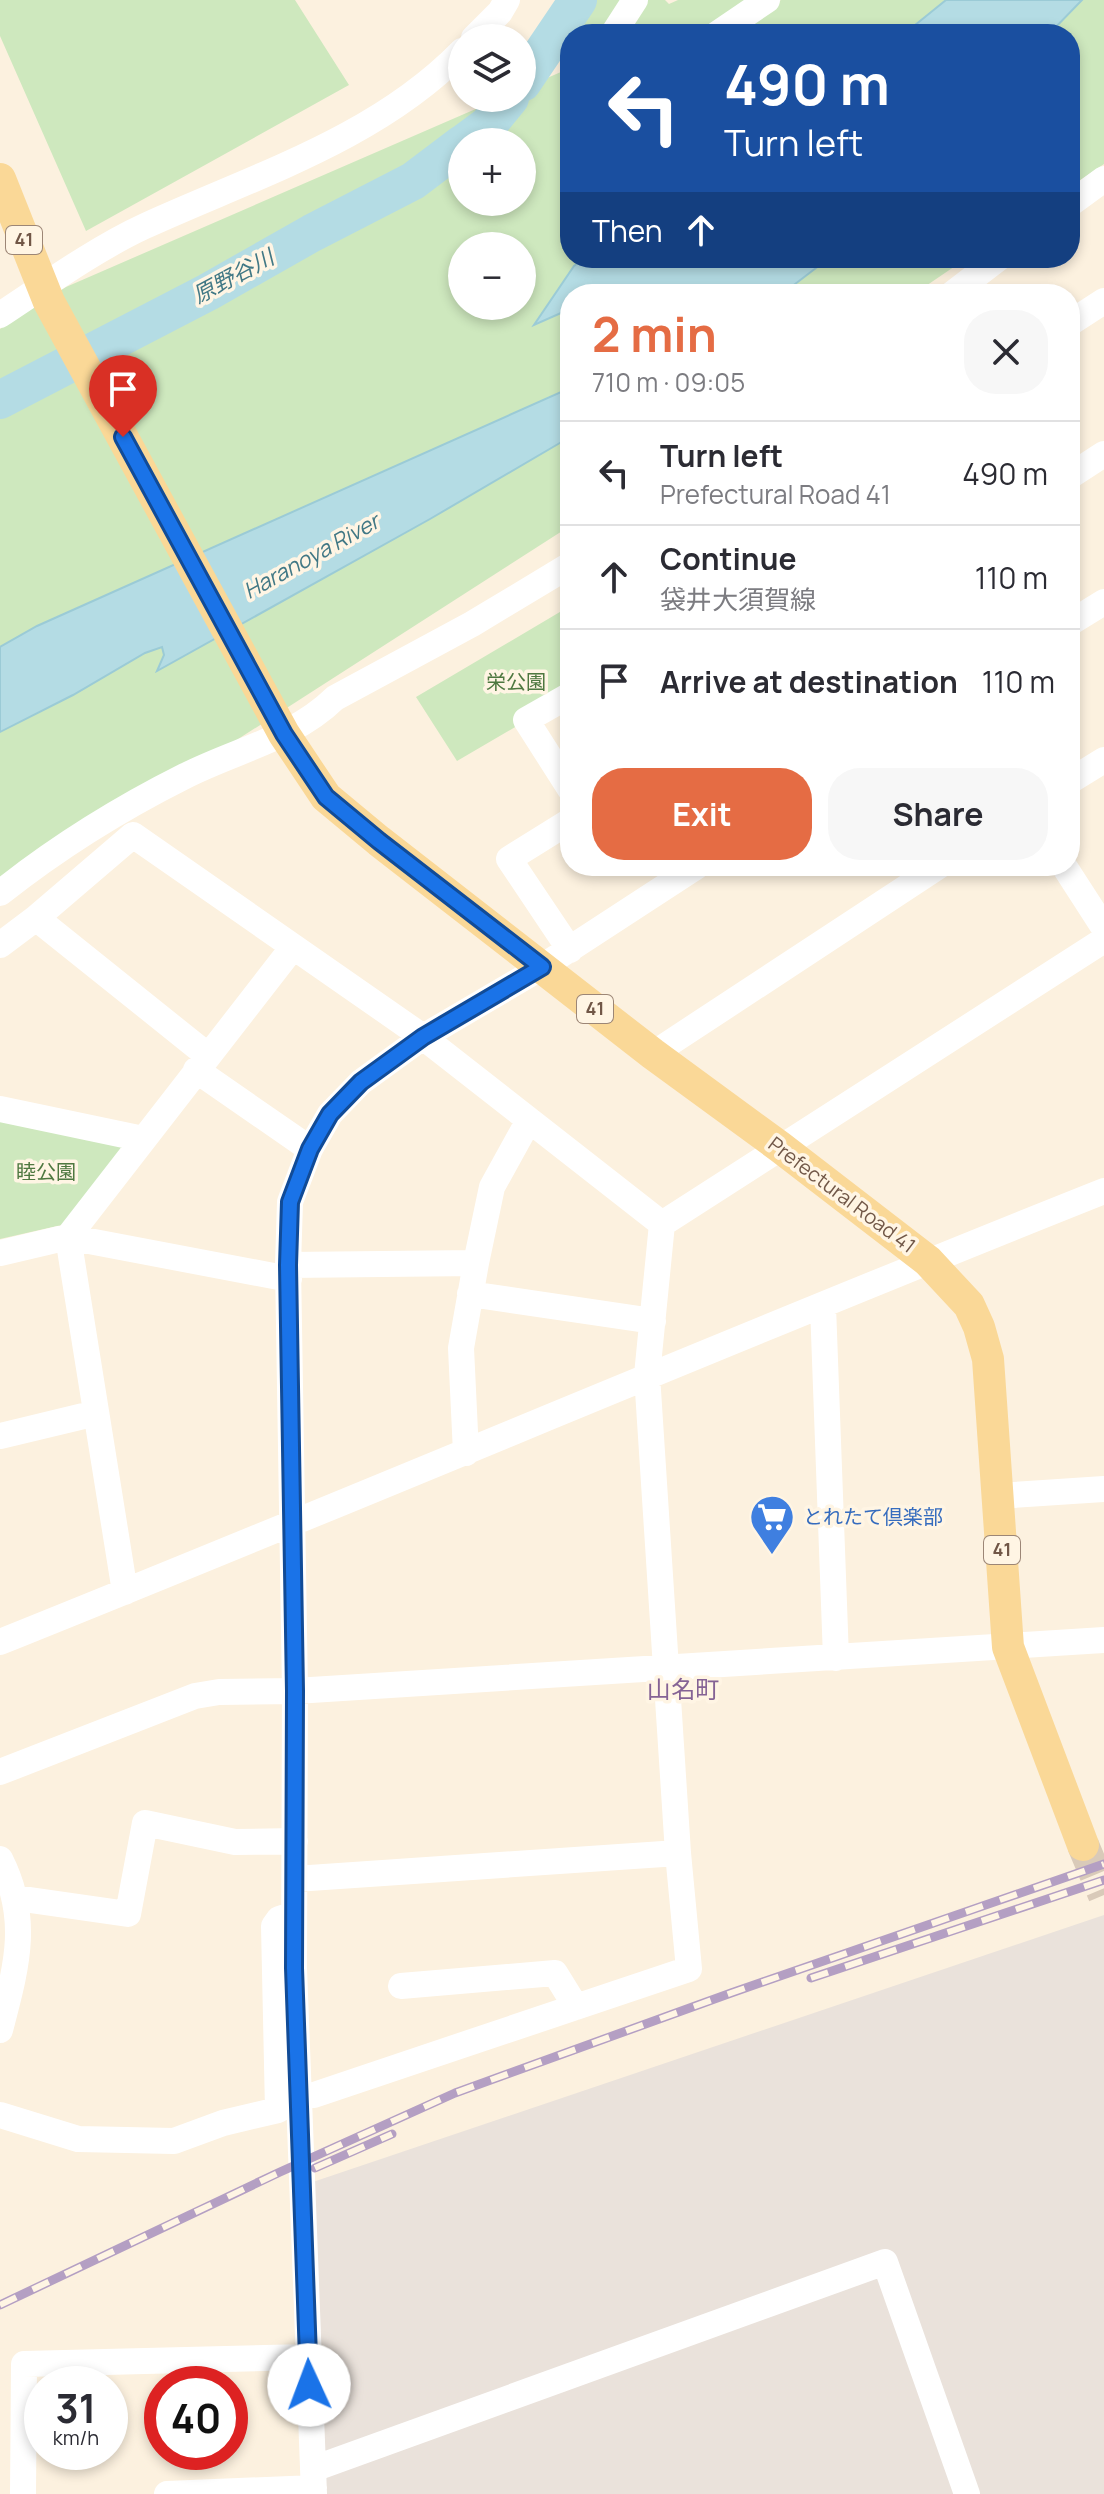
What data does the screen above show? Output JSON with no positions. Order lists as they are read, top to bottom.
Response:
{
  "streets": {
    "main road": ["41", "Prefectural Road 41"]
  },
  "crossings": [
    ["41", "Prefectural Road 41"]
  ],
  "districts": ["山名町"],
  "water": ["原野谷川", "Haranoya River"],
  "parks": ["栄公園", "睦公園"],
  "places": {
    "supermarket": ["とれたて倶楽部"]
  },
  "page": {
    "map_buttons": ["+", "−"],
    "turn": ["490 m", "Turn left"],
    "then": "Then",
    "heading": ["2 min", "710 m · 09:05"],
    "list": [
      {
        "name": "Turn left",
        "note": "Prefectural Road 41",
        "value": "490 m"
      },
      {
        "name": "Continue",
        "note": "袋井大須賀線",
        "value": "110 m"
      },
      {
        "name": "Arrive at destination",
        "value": "110 m"
      }
    ],
    "buttons": ["Exit", "Share"],
    "speed": "31 km/h",
    "limit": "40"
  }
}
